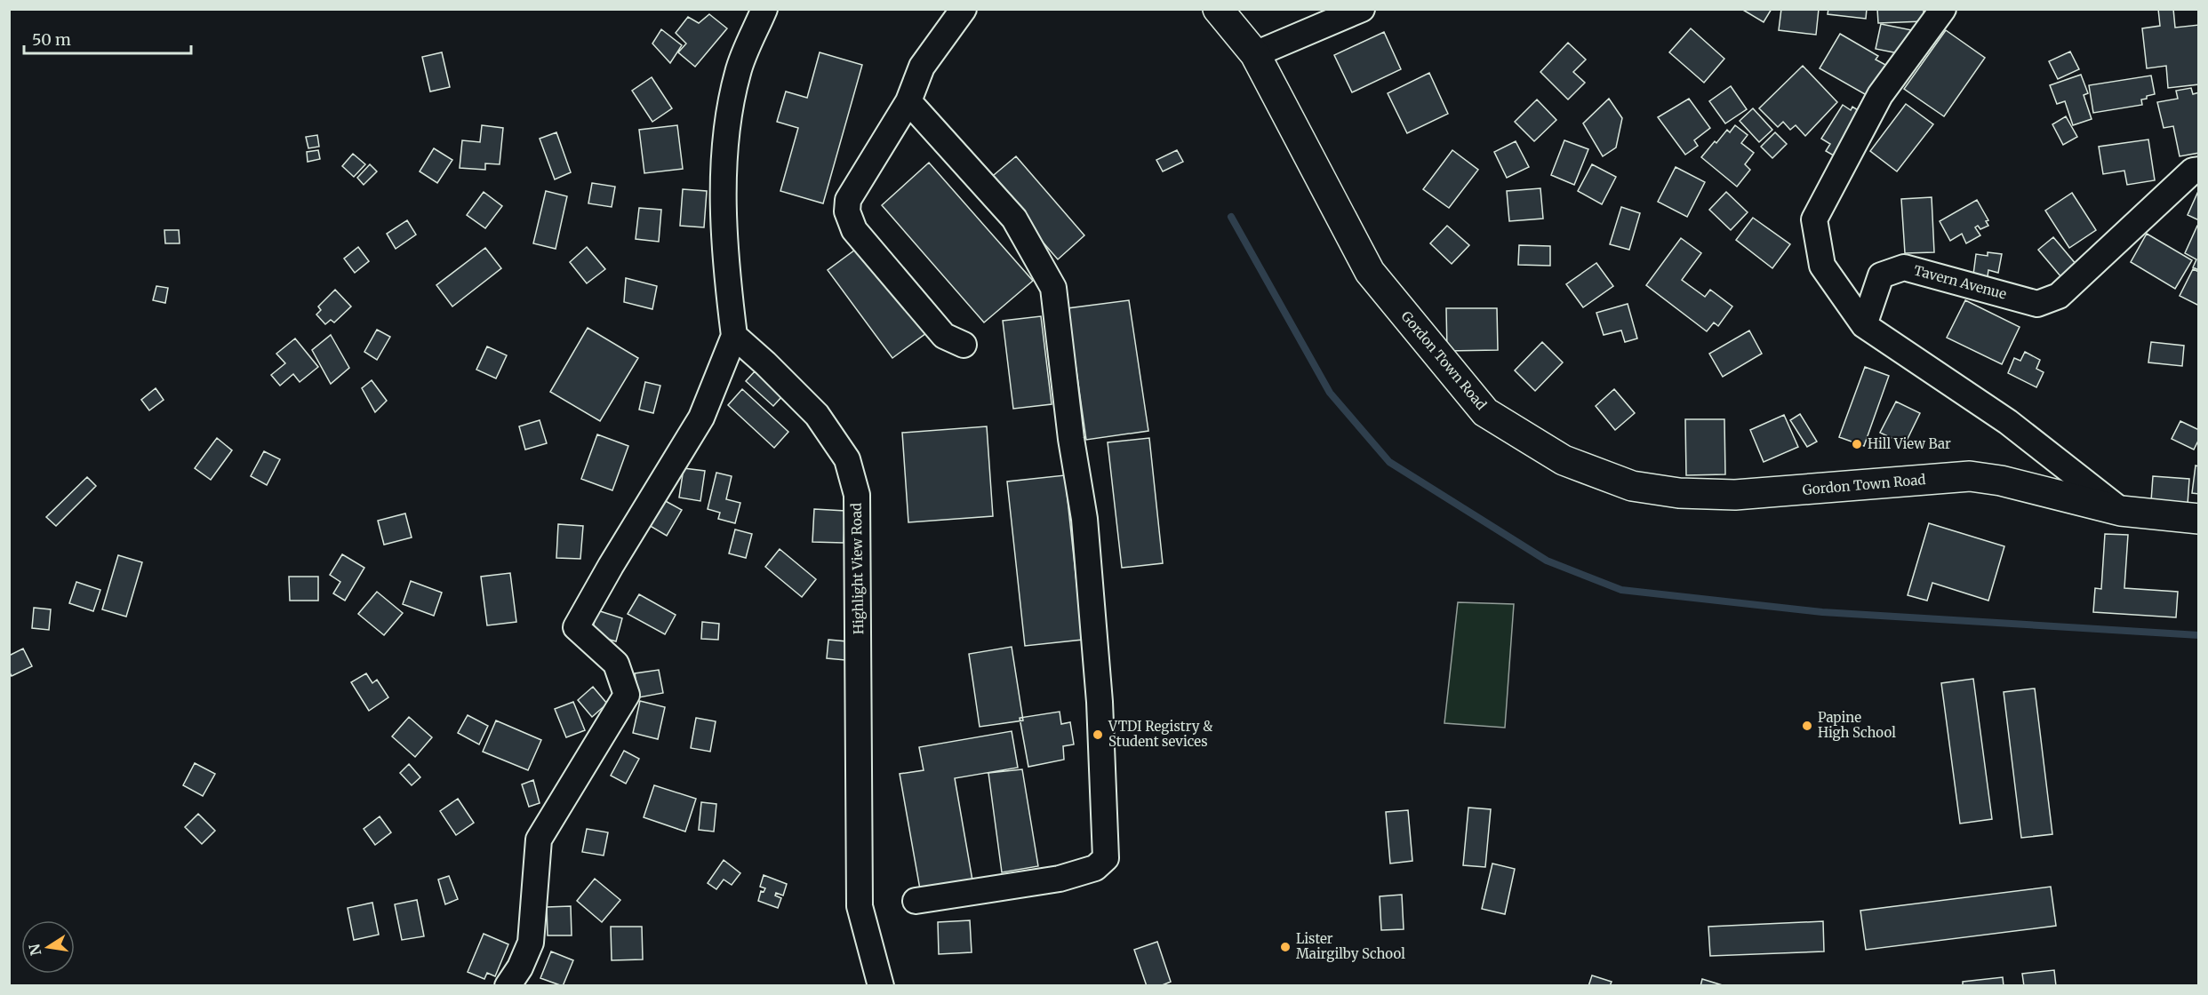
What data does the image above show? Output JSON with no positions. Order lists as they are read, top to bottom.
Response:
{
  "streets": {
    "main road": ["Gordon Town Road"],
    "street": ["Tavern Avenue", "Highlight View Road"]
  },
  "places": [
    "Hill View Bar",
    "Papine High School",
    "VTDI Registry & Student sevices",
    "Lister Mairgilby School"
  ],
  "scale_bar": "50 m",
  "north": "left"
}
